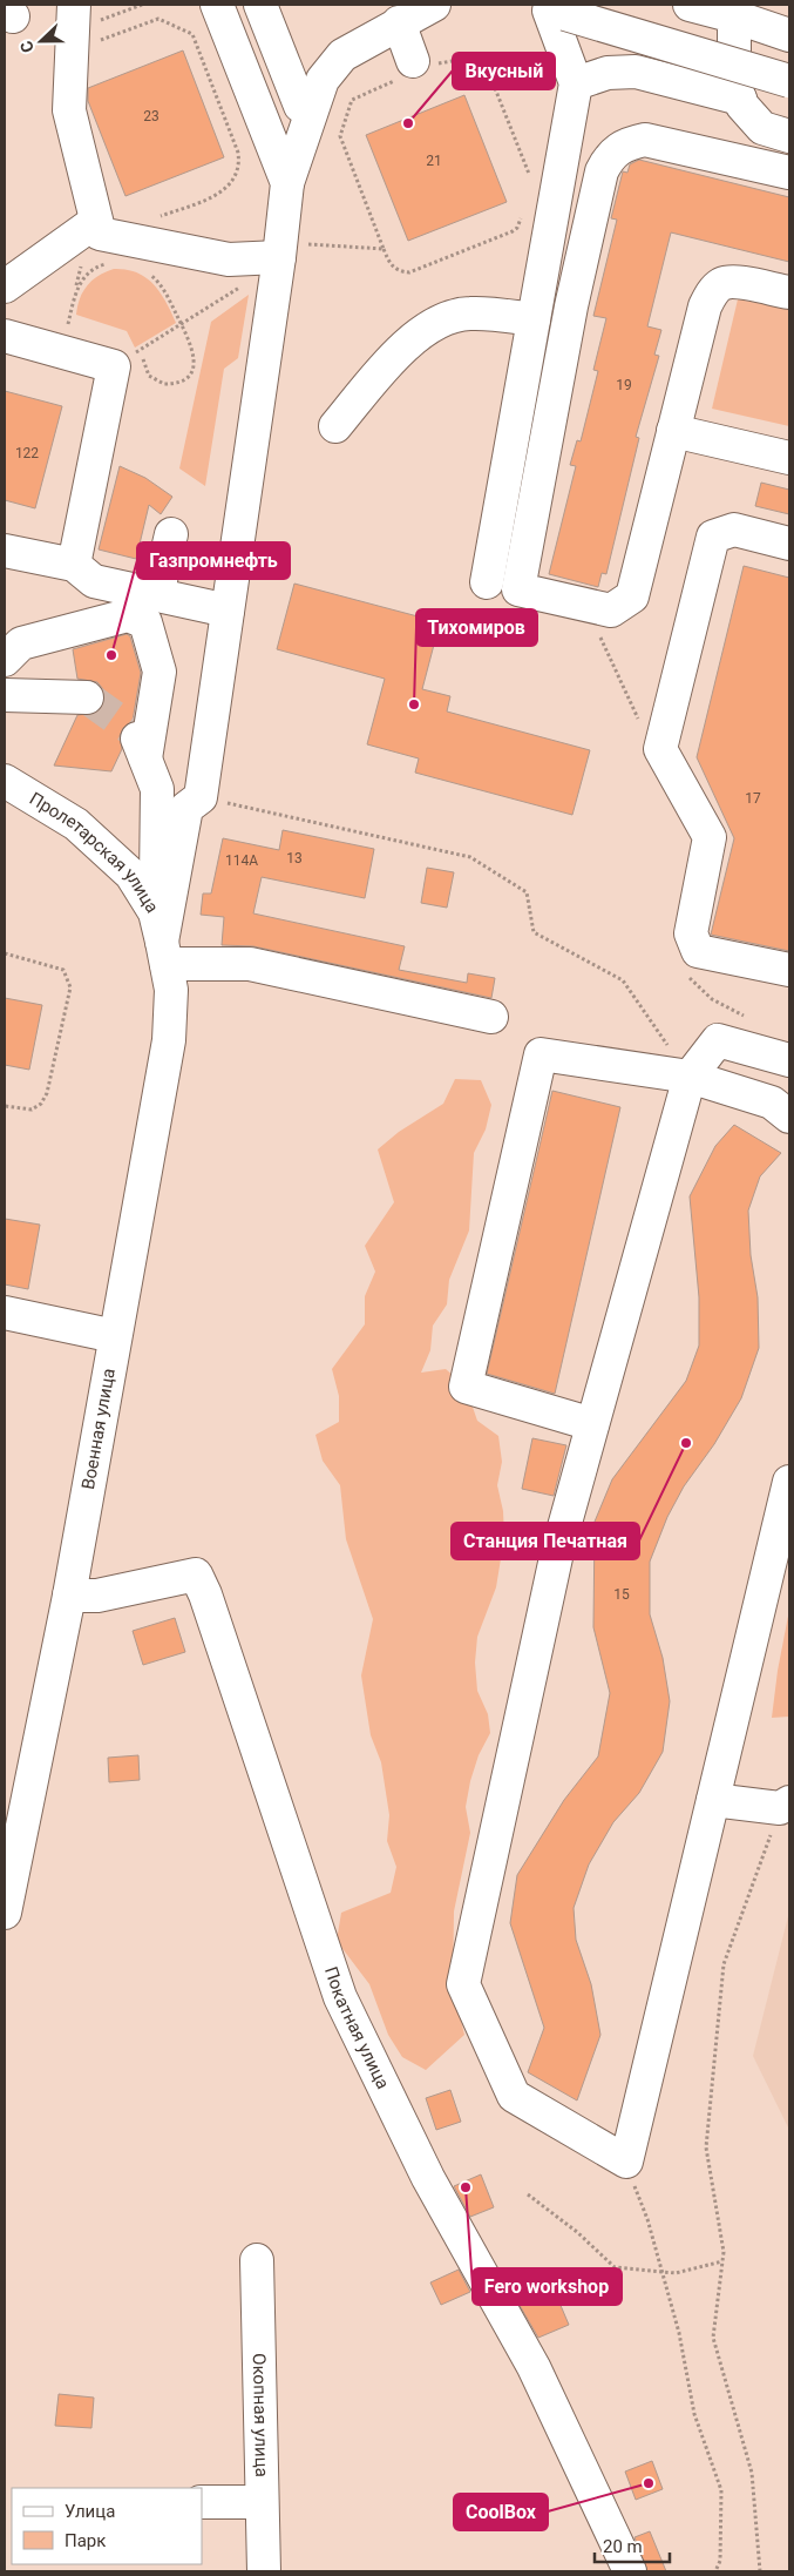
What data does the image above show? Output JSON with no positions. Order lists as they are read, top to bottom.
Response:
{
  "streets": {
    "street": [
      "Пролетарская улица",
      "Военная улица",
      "Покатная улица",
      "Окопная улица"
    ]
  },
  "crossings": [
    ["Пролетарская улица", "Военная улица"],
    ["Военная улица", "Покатная улица"]
  ],
  "places": [
    "Вкусный",
    "Газпромнефть",
    "Тихомиров",
    "Станция Печатная",
    "Fero workshop",
    "CoolBox"
  ],
  "house_numbers": [
    "23",
    "21",
    "19",
    "122",
    "17",
    "13",
    "114А",
    "15"
  ],
  "legend": ["Улица", "Парк"],
  "scale_bar": "20 m",
  "north": "left"
}
